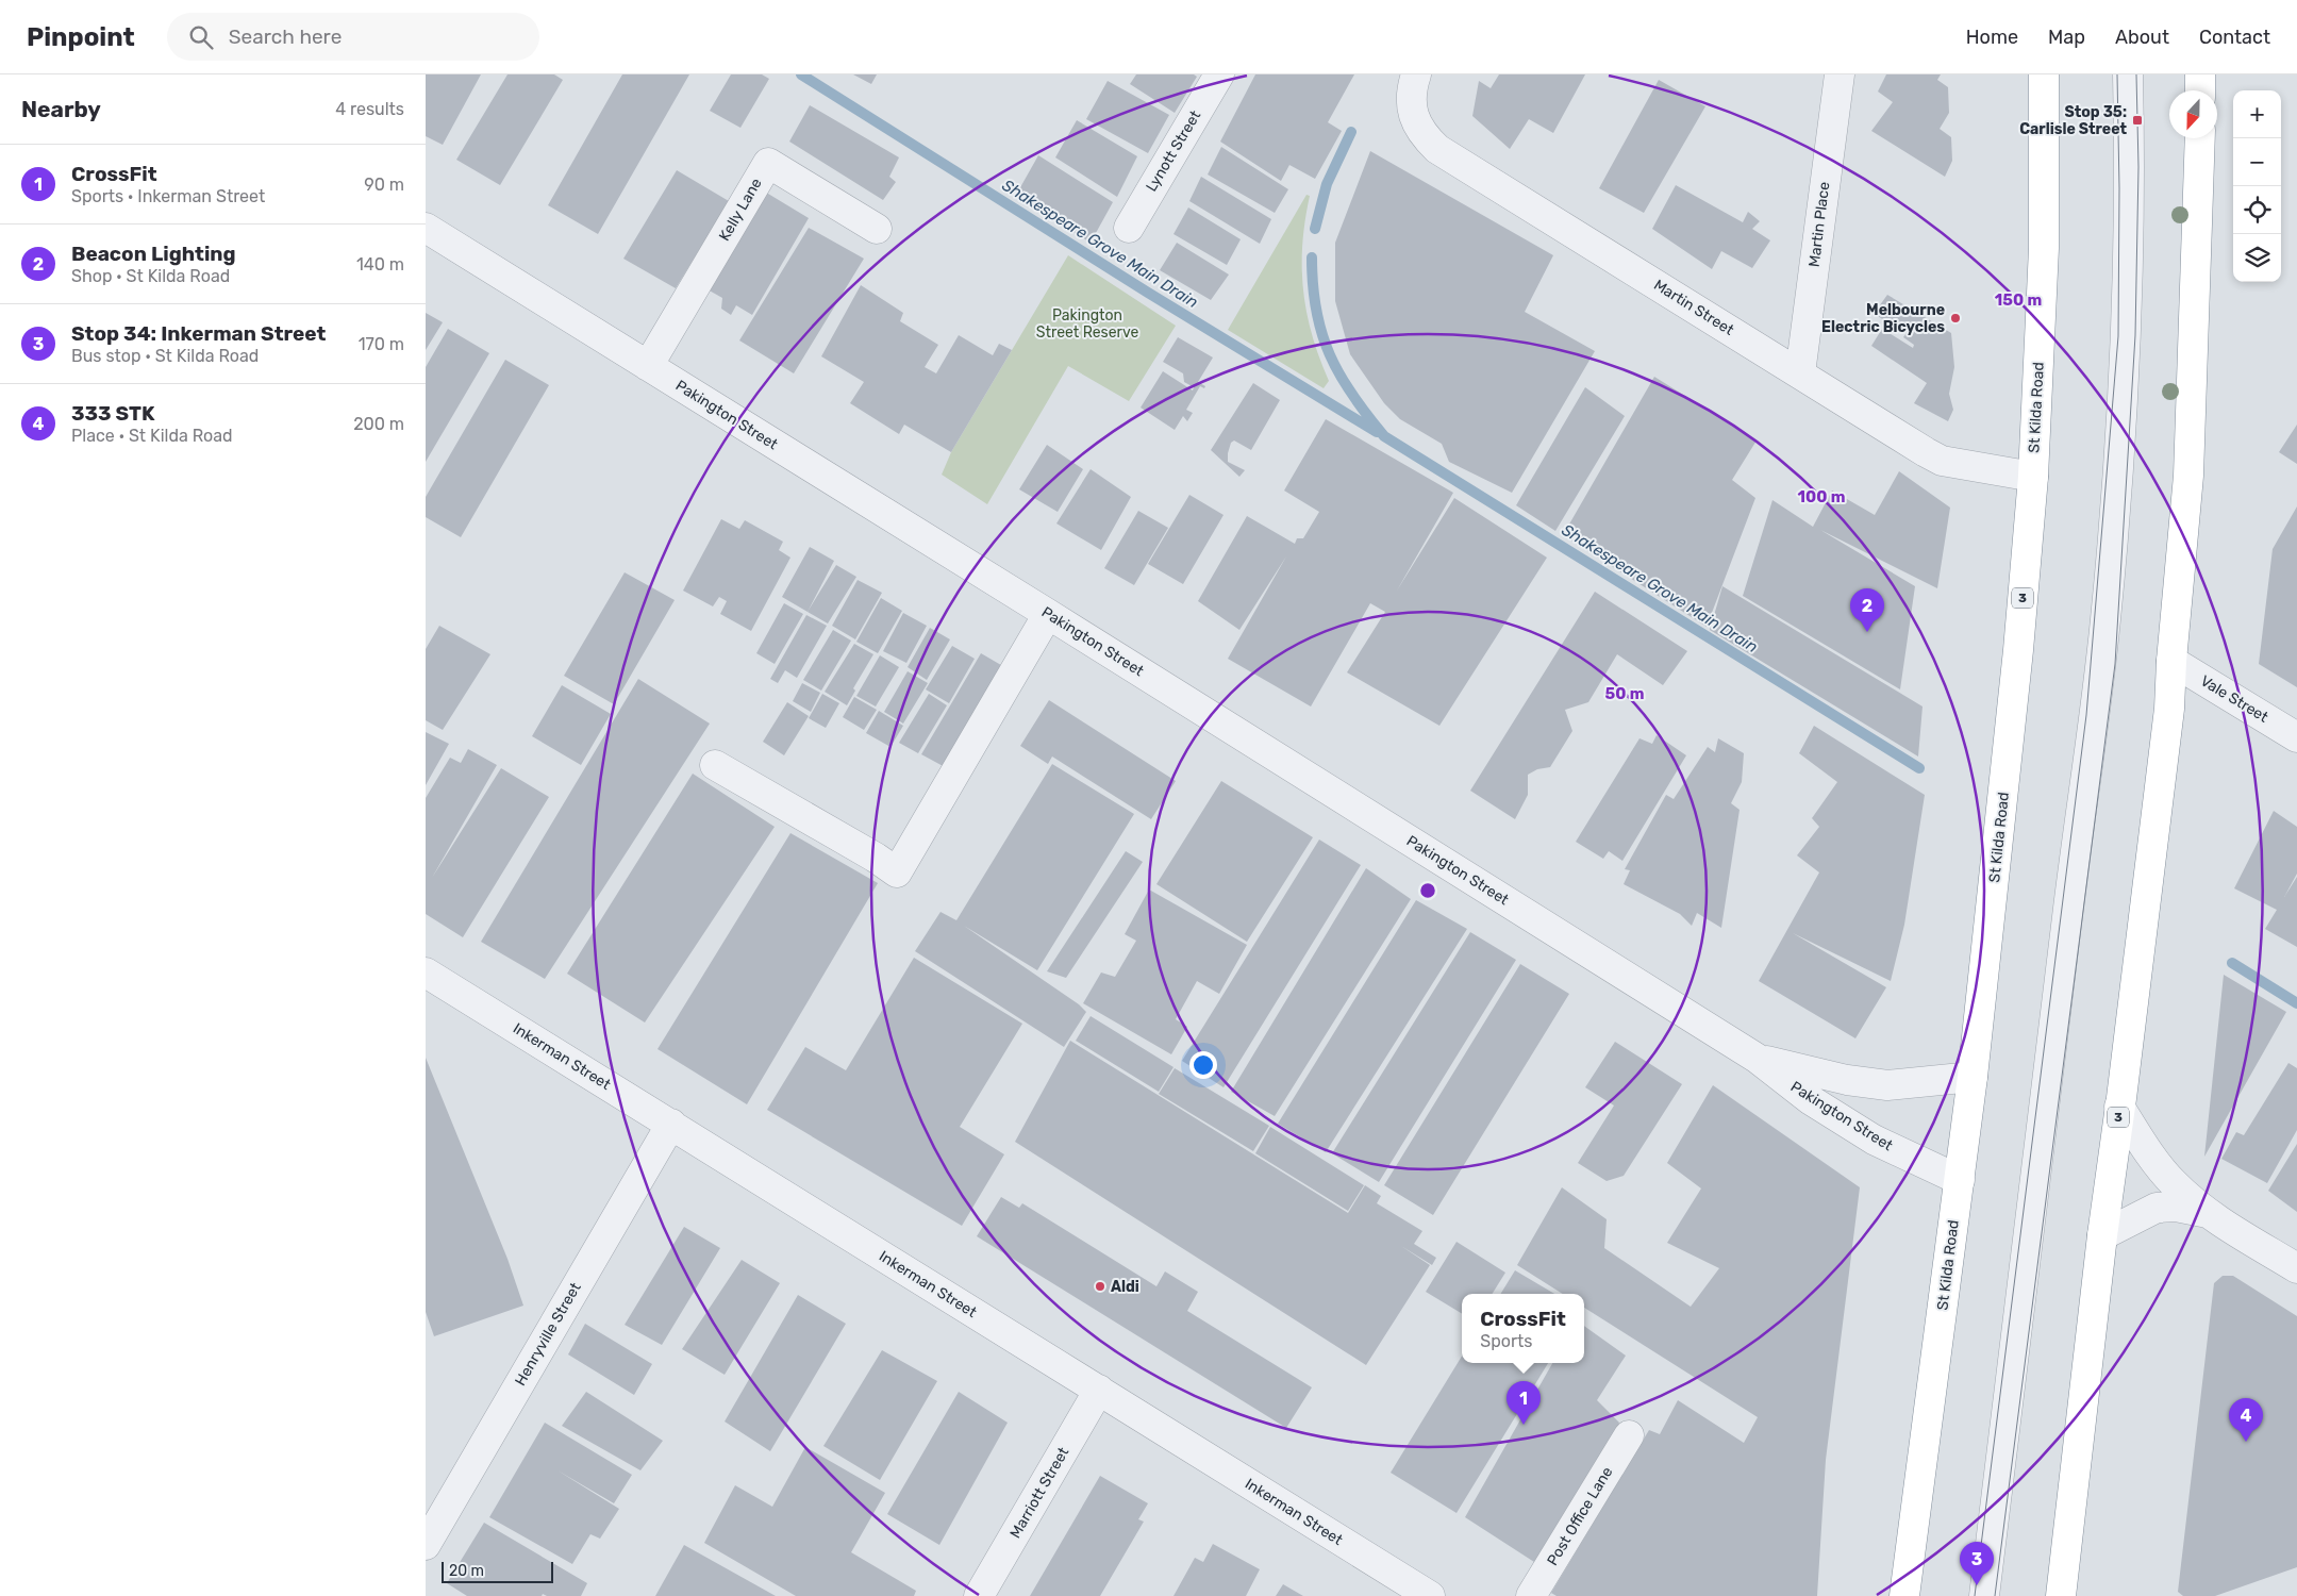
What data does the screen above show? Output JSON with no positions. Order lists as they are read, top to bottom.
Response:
{
  "streets": {
    "highway": ["St Kilda Road", "3"],
    "street": [
      "Lynott Street",
      "Kelly Lane",
      "Martin Place",
      "Martin Street",
      "Pakington Street",
      "Vale Street",
      "Inkerman Street",
      "Henryville Street",
      "Marriott Street",
      "Post Office Lane"
    ]
  },
  "crossings": [
    ["Kelly Lane", "Pakington Street"],
    ["Martin Place", "Martin Street"],
    ["Martin Street", "St Kilda Road"],
    ["St Kilda Road", "Pakington Street"],
    ["3", "Vale Street"],
    ["Inkerman Street", "Henryville Street"],
    ["Inkerman Street", "Marriott Street"]
  ],
  "water": ["Shakespeare Grove Main Drain"],
  "parks": ["Pakington Street Reserve"],
  "places": {
    "transit": ["Stop 35: Carlisle Street"],
    "other": ["Melbourne Electric Bicycles", "Aldi"]
  },
  "scale_bar": "20 m",
  "north": "bottom",
  "page": {
    "header": "Pinpoint",
    "search": "Search here",
    "nav": [
      "Home",
      "Map",
      "About",
      "Contact"
    ],
    "heading": ["Nearby", "4 results"],
    "map_buttons": ["+", "−"],
    "list": [
      {
        "mark": "1",
        "name": "CrossFit",
        "note": "Sports · Inkerman Street",
        "value": "90 m"
      },
      {
        "mark": "2",
        "name": "Beacon Lighting",
        "note": "Shop · St Kilda Road",
        "value": "140 m"
      },
      {
        "mark": "3",
        "name": "Stop 34: Inkerman Street",
        "note": "Bus stop · St Kilda Road",
        "value": "170 m"
      },
      {
        "mark": "4",
        "name": "333 STK",
        "note": "Place · St Kilda Road",
        "value": "200 m"
      }
    ],
    "pins": [
      "2",
      "1",
      "4",
      "3"
    ],
    "popup": ["CrossFit", "Sports"],
    "scale": "20 m"
  },
  "rings": ["150 m", "100 m", "50 m"]
}
